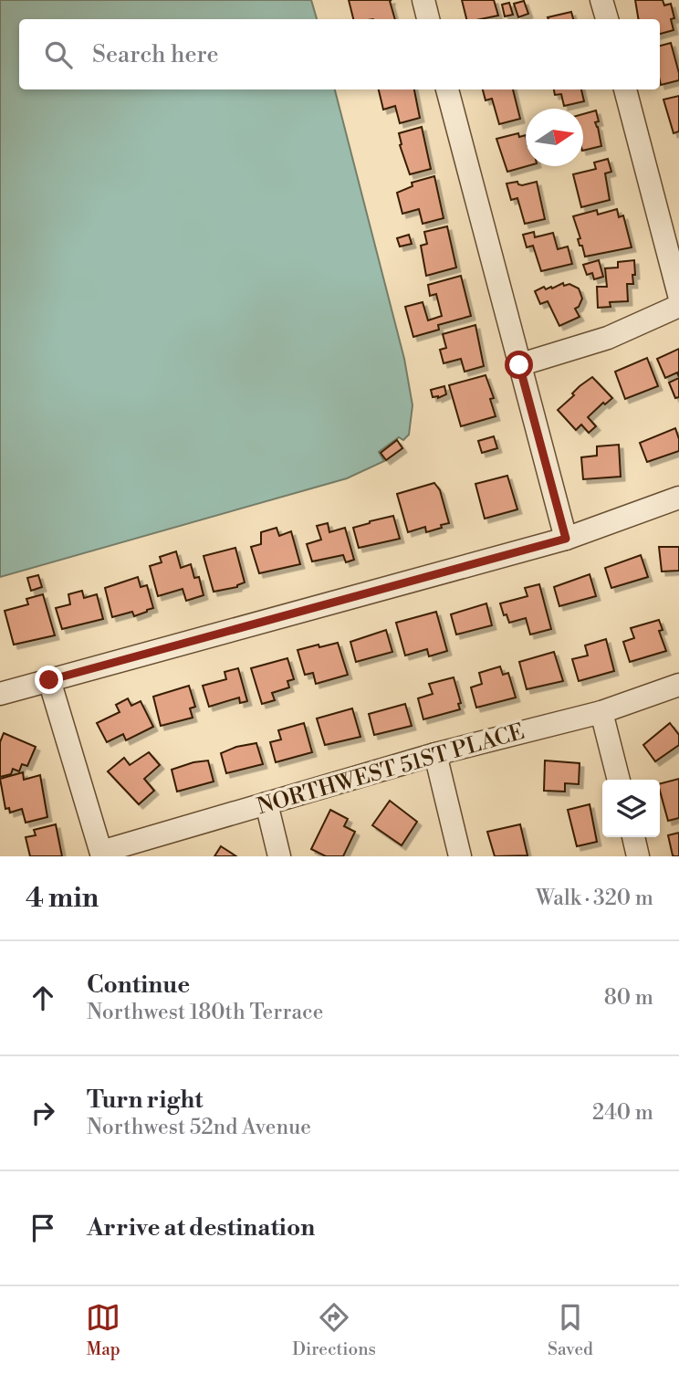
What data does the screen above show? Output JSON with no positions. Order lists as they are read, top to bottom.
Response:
{
  "streets": {
    "street": ["NORTHWEST 51ST PLACE"]
  },
  "north": "right",
  "page": {
    "search": "Search here",
    "heading": ["4 min", "Walk · 320 m"],
    "list": [
      ["Continue", "Northwest 180th Terrace", "80 m"],
      ["Turn right", "Northwest 52nd Avenue", "240 m"],
      "Arrive at destination"
    ],
    "nav": ["Map", "Directions", "Saved"]
  }
}
